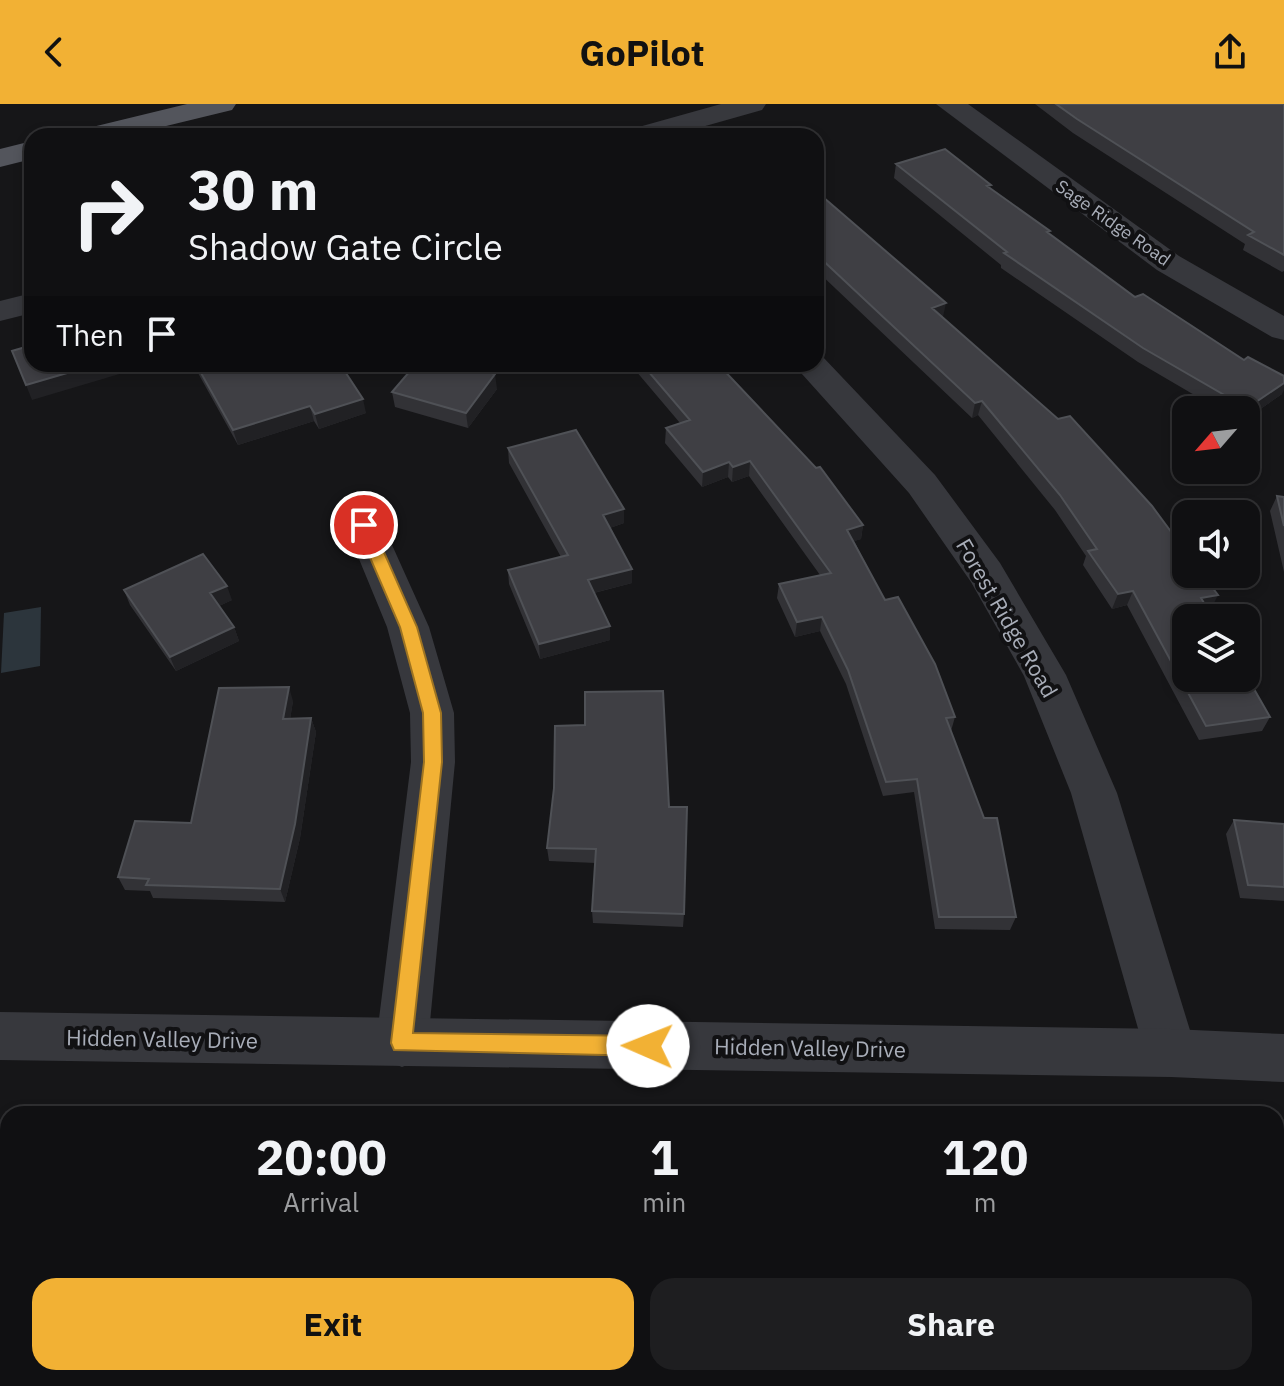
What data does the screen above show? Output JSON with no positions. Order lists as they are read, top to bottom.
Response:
{
  "streets": {
    "street": ["Sage Ridge Road", "Forest Ridge Road", "Hidden Valley Drive"]
  },
  "crossings": [
    ["Forest Ridge Road", "Hidden Valley Drive"]
  ],
  "north": "bottom left",
  "page": {
    "header": "GoPilot",
    "turn": ["30 m", "Shadow Gate Circle"],
    "then": "Then",
    "eta": [
      "20:00",
      "Arrival",
      "1",
      "min",
      "120",
      "m"
    ],
    "buttons": ["Exit", "Share"]
  }
}
